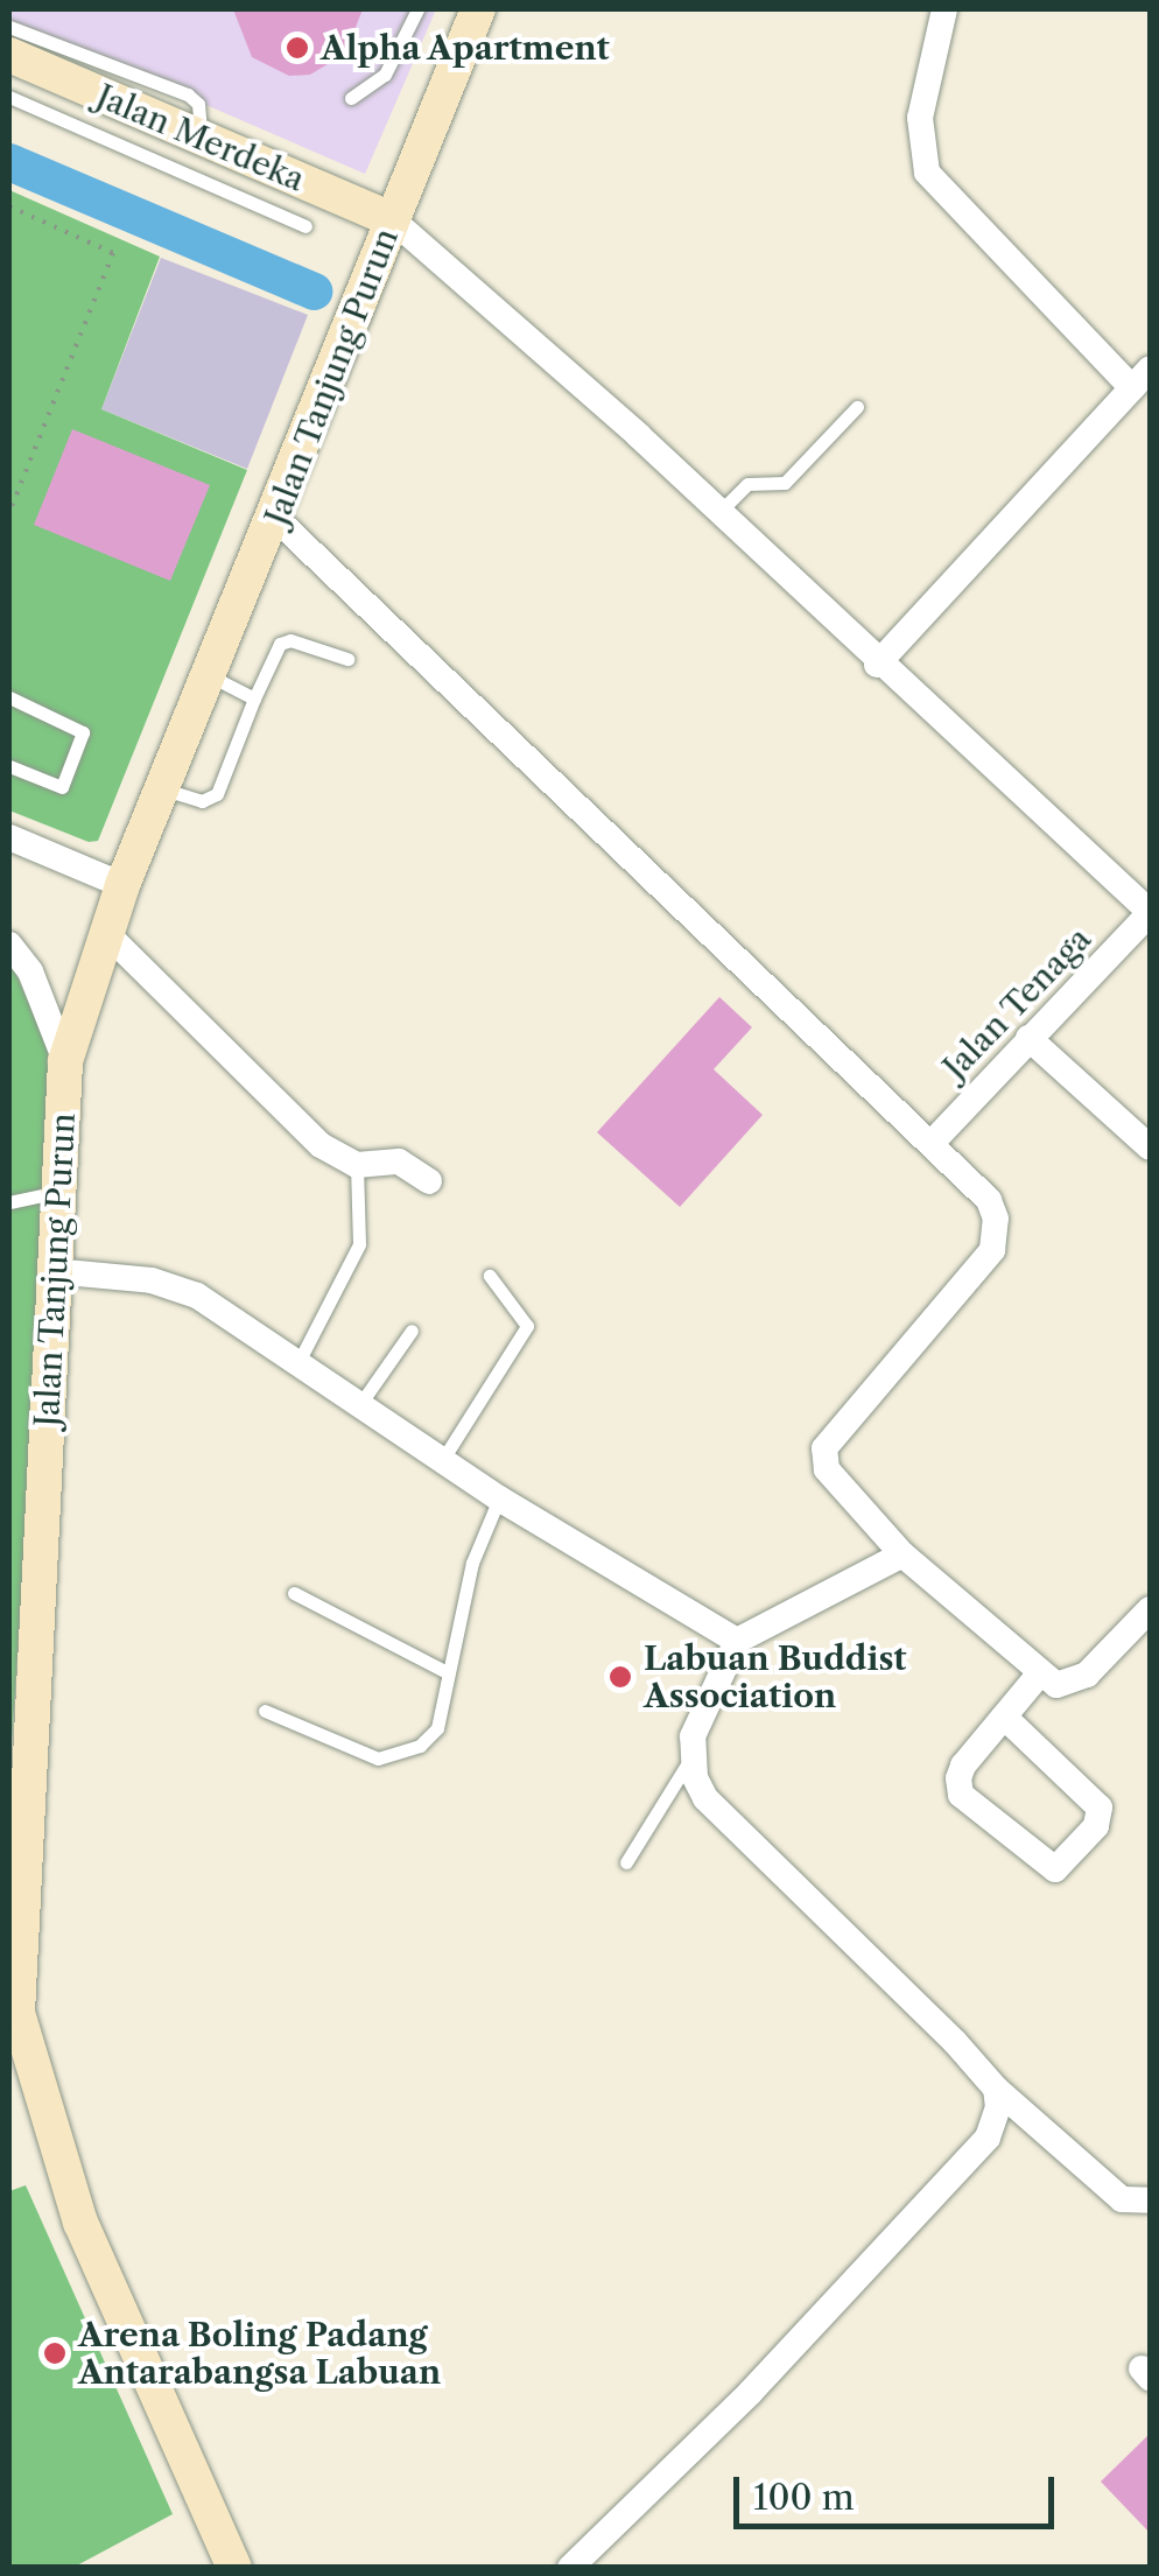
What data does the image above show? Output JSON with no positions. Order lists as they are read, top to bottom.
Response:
{
  "streets": {
    "street": ["Jalan Merdeka", "Jalan Tanjung Purun", "Jalan Tenaga"]
  },
  "crossings": [
    ["Jalan Merdeka", "Jalan Tanjung Purun"]
  ],
  "places": ["Alpha Apartment", "Labuan Buddist Association", "Arena Boling Padang Antarabangsa Labuan"],
  "scale_bar": "100 m"
}
